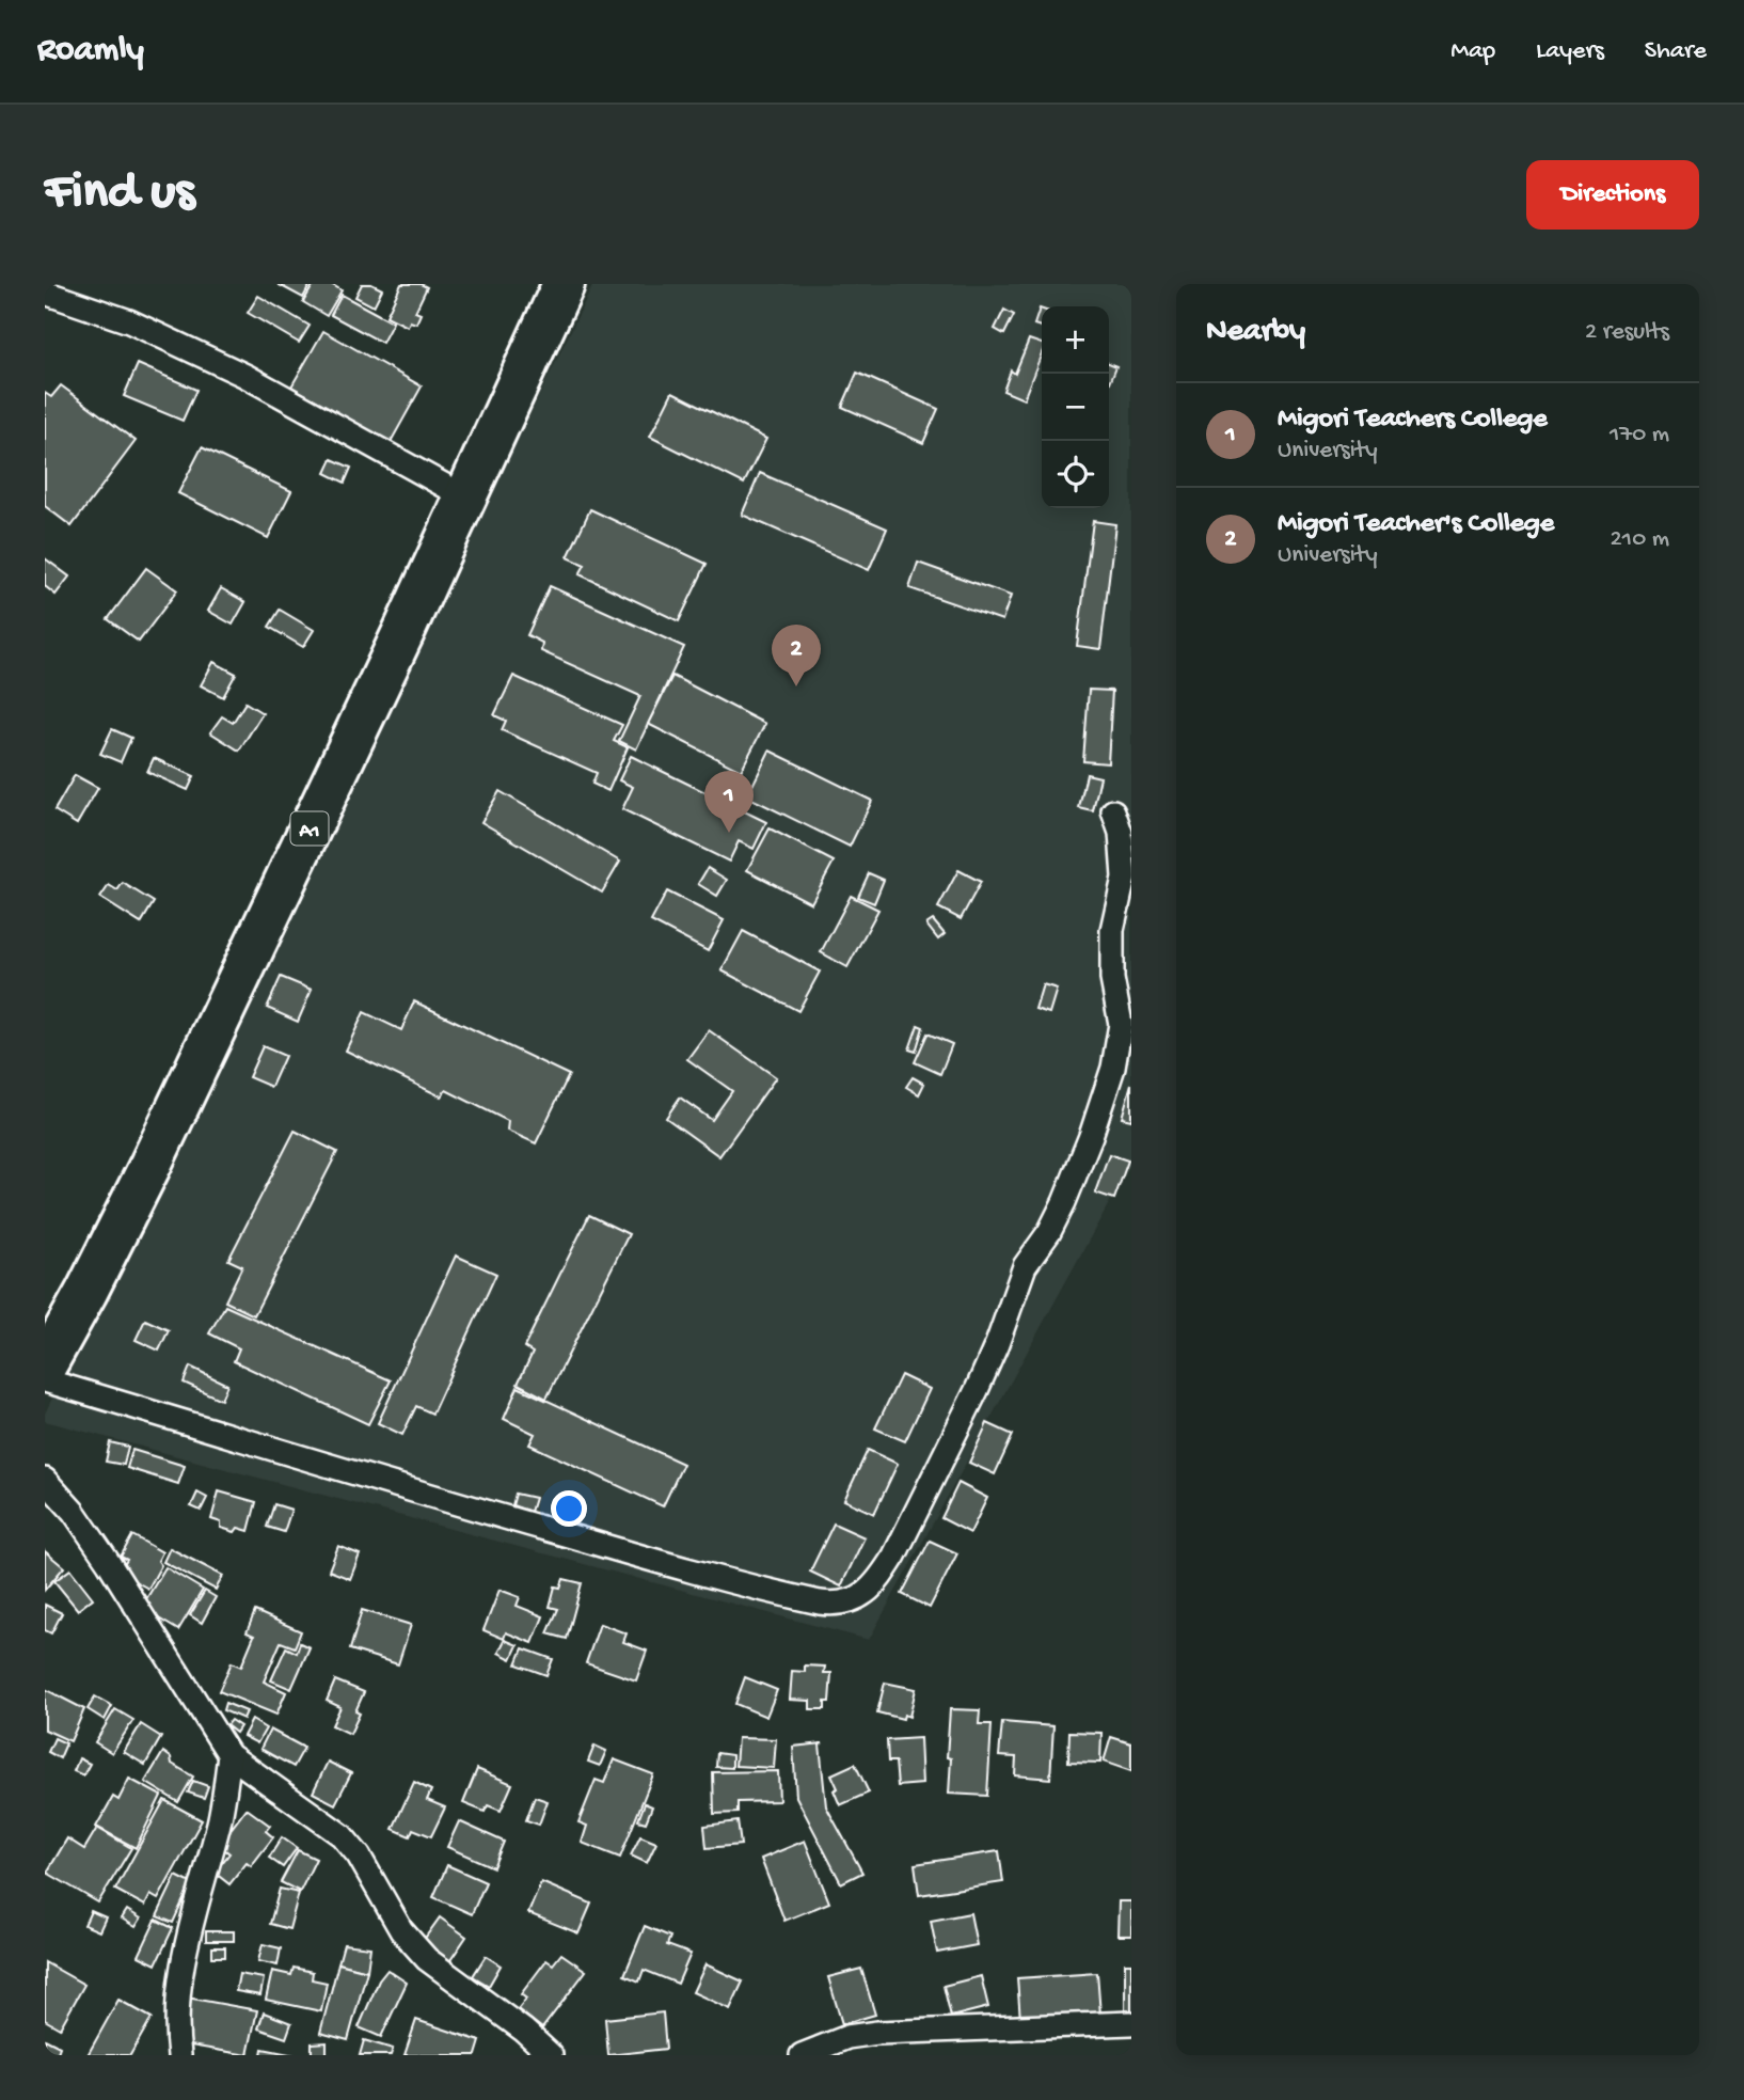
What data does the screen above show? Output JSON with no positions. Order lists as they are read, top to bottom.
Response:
{
  "streets": {
    "highway": ["A1"]
  },
  "page": {
    "header": "Roamly",
    "nav": ["Map", "Layers", "Share"],
    "buttons": "Directions",
    "title": "Find us",
    "heading": ["Nearby", "2 results"],
    "map_buttons": ["+", "−"],
    "list": [
      {
        "mark": "1",
        "name": "Migori Teachers College",
        "note": "University",
        "value": "170 m"
      },
      {
        "mark": "2",
        "name": "Migori Teacher's College",
        "note": "University",
        "value": "210 m"
      }
    ],
    "pins": ["2", "1"]
  }
}
